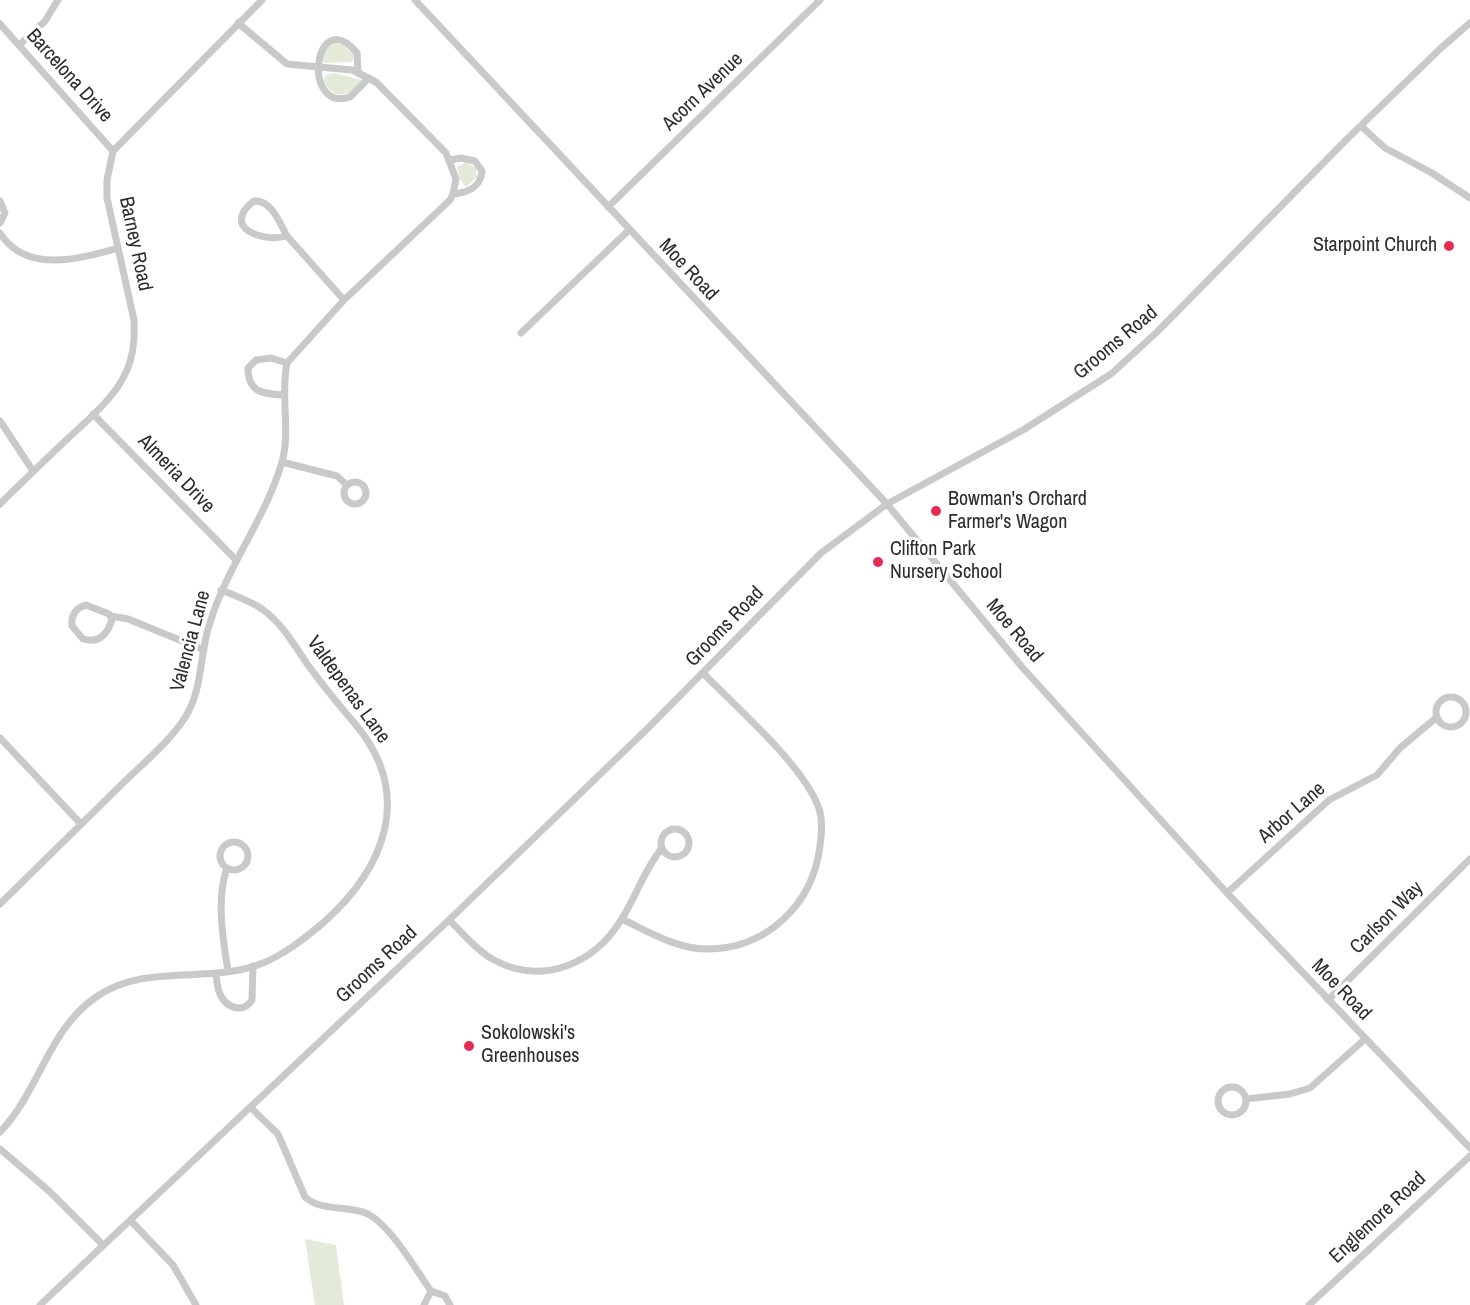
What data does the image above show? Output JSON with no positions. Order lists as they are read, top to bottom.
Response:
{
  "streets": {
    "street": [
      "Barcelona Drive",
      "Acorn Avenue",
      "Barney Road",
      "Moe Road",
      "Grooms Road",
      "Almeria Drive",
      "Valencia Lane",
      "Valdepenas Lane",
      "Arbor Lane",
      "Carlson Way",
      "Englemore Road"
    ]
  },
  "crossings": [
    ["Barcelona Drive", "Barney Road"],
    ["Acorn Avenue", "Moe Road"],
    ["Barney Road", "Almeria Drive"],
    ["Moe Road", "Grooms Road"],
    ["Moe Road", "Arbor Lane"],
    ["Moe Road", "Carlson Way"],
    ["Almeria Drive", "Valencia Lane"],
    ["Valencia Lane", "Valdepenas Lane"]
  ],
  "places": [
    "Starpoint Church",
    "Bowman's Orchard Farmer's Wagon",
    "Clifton Park Nursery School",
    "Sokolowski's Greenhouses"
  ]
}
